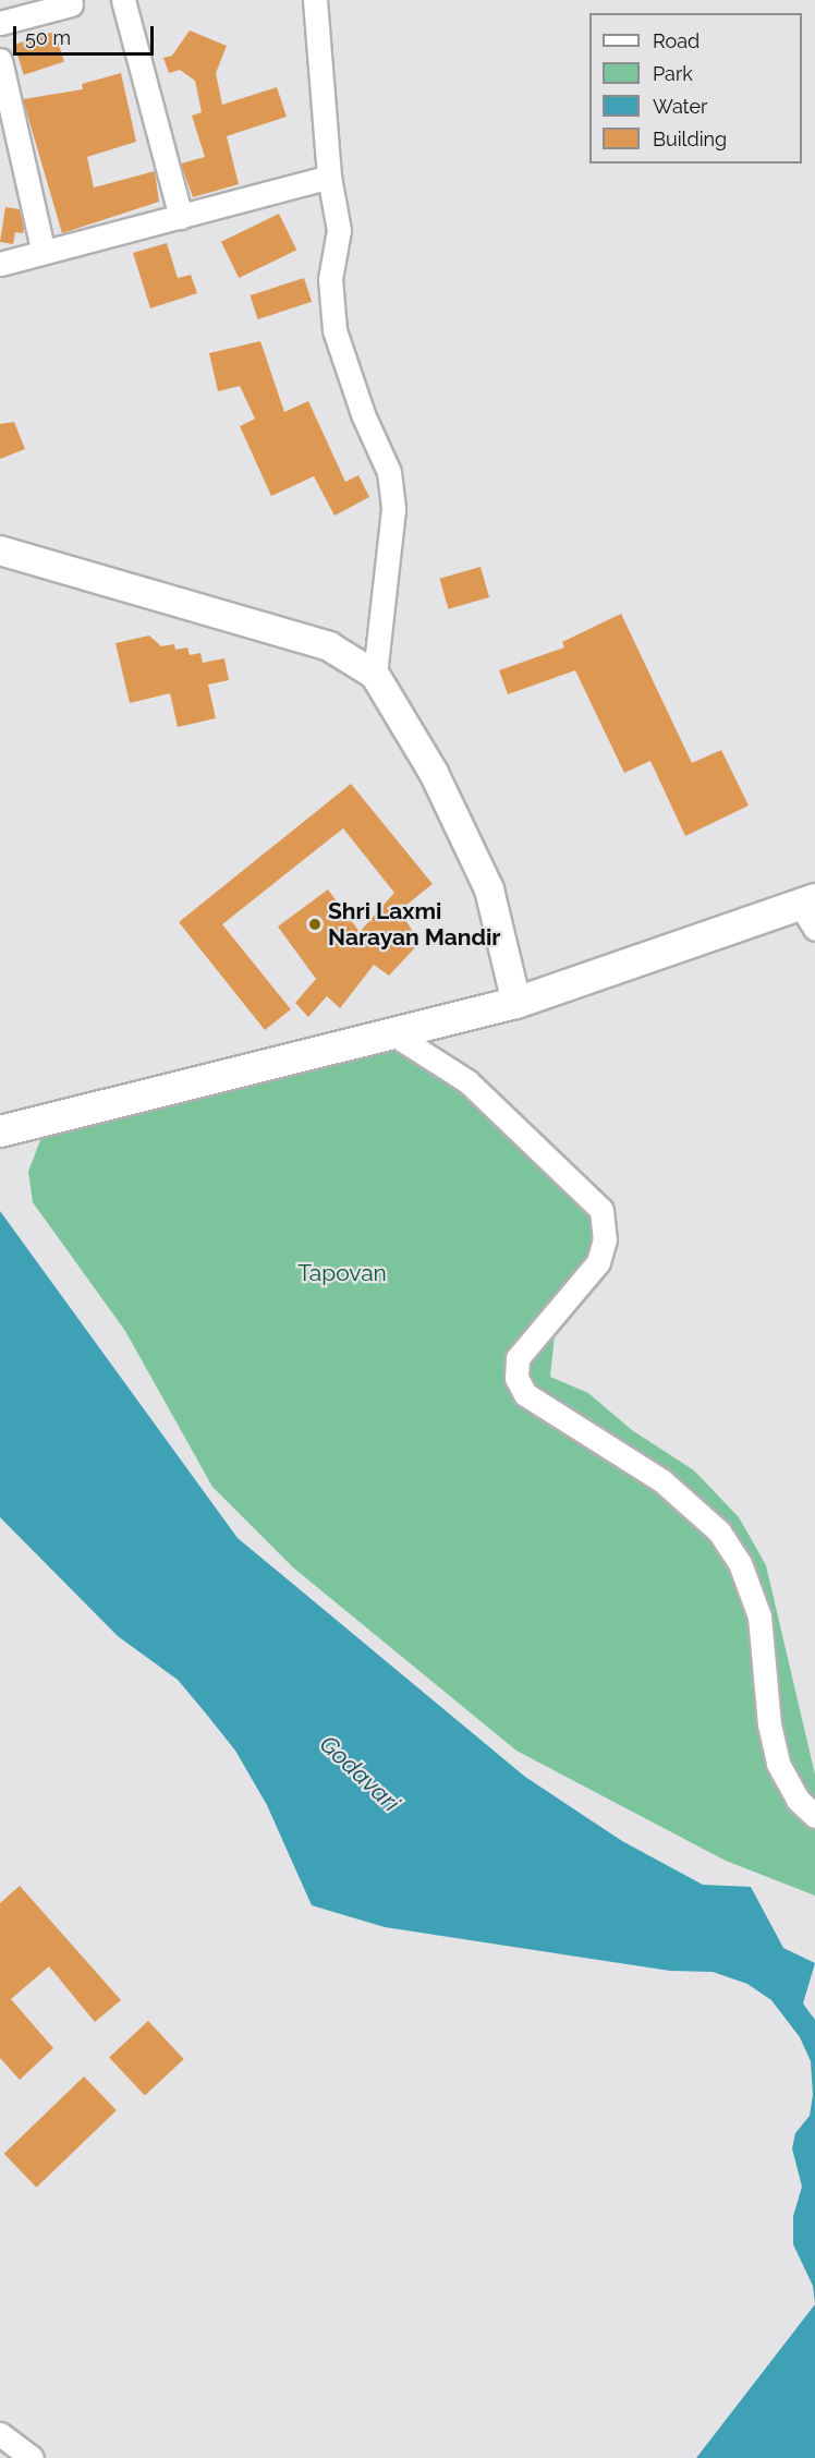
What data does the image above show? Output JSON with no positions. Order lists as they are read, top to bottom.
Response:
{
  "water": ["Godavari"],
  "parks": ["Tapovan"],
  "places": ["Shri Laxmi Narayan Mandir"],
  "legend": [
    "Road",
    "Park",
    "Water",
    "Building"
  ],
  "scale_bar": "50 m"
}
